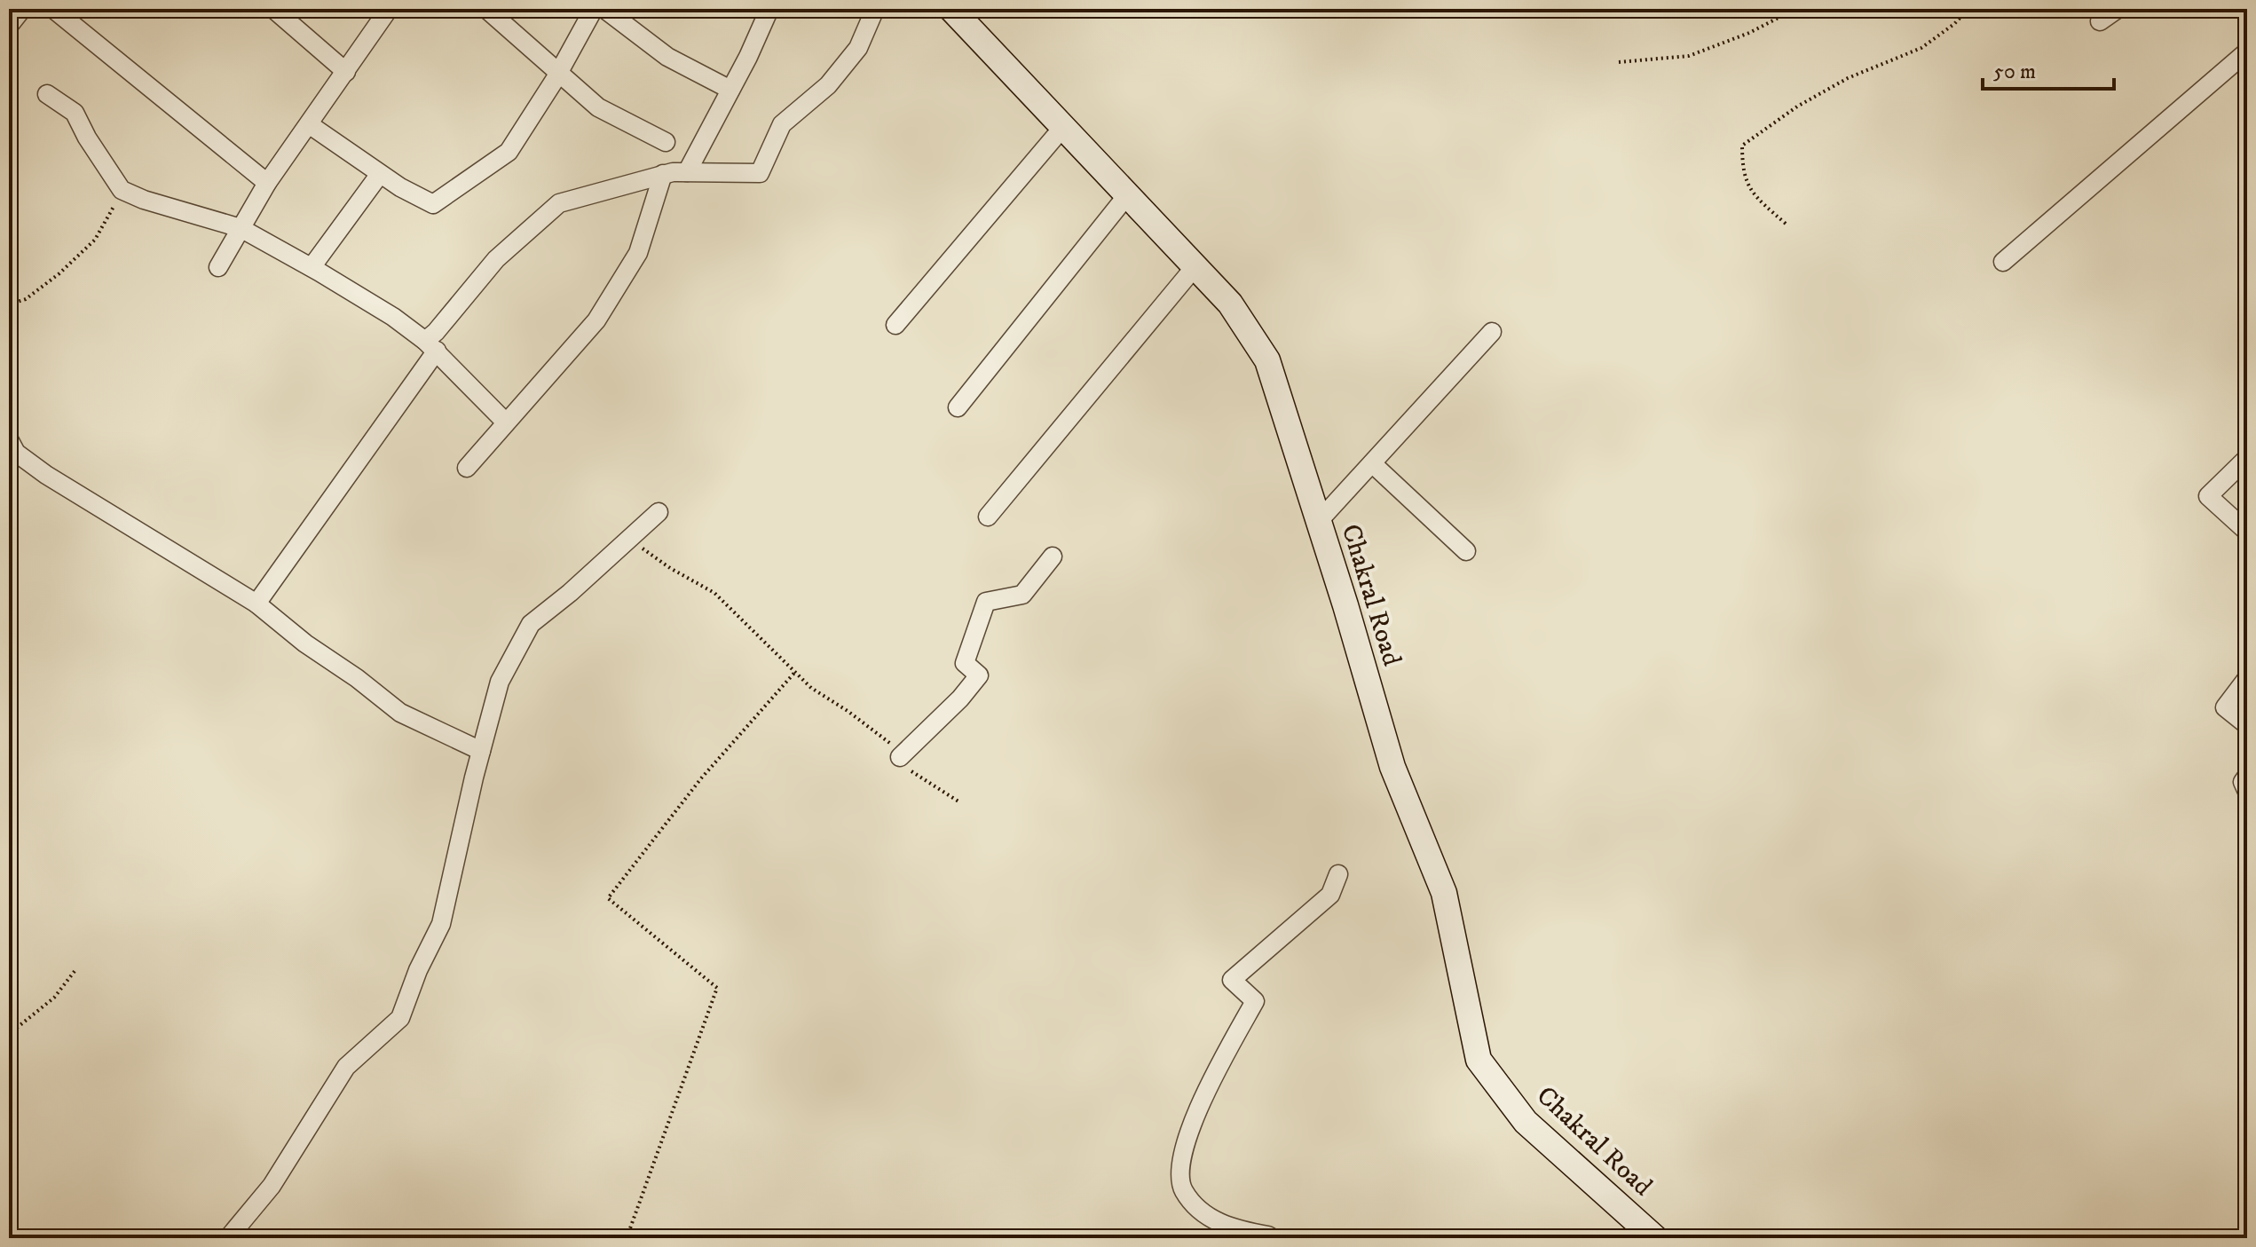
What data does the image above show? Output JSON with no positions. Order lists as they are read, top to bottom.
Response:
{
  "streets": {
    "street": ["Chakral Road"]
  },
  "scale_bar": "50 m"
}
